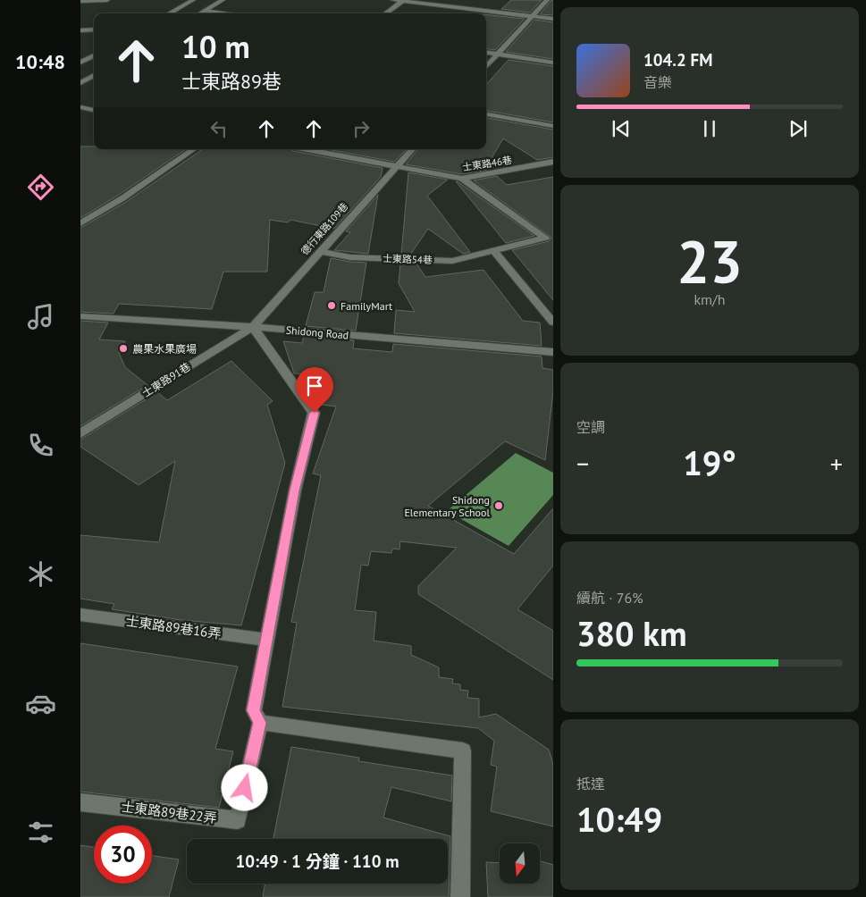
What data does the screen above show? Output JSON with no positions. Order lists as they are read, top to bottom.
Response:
{
  "streets": {
    "street": [
      "士東路46巷",
      "德行東路109巷",
      "士東路54巷",
      "Shidong Road",
      "士東路91巷",
      "士東路89巷16弄",
      "士東路89巷22弄"
    ]
  },
  "crossings": [
    ["士東路46巷", "德行東路109巷"],
    ["士東路46巷", "士東路54巷"],
    ["德行東路109巷", "士東路54巷"],
    ["德行東路109巷", "Shidong Road"],
    ["德行東路109巷", "士東路91巷"],
    ["Shidong Road", "士東路91巷"]
  ],
  "places": ["FamilyMart", "農果水果廣場", "Shidong Elementary School"],
  "north": "bottom",
  "page": {
    "tabs": "10:48",
    "turn": ["10 m", "士東路89巷"],
    "song": ["104.2 FM", "音樂"],
    "tile": [
      ["23", "km/h"],
      "空調",
      ["續航 · 76%", "380 km"],
      ["抵達", "10:49"]
    ],
    "heat": ["−", "19°", "+"],
    "limit": "30",
    "trip": "10:49 · 1 分鐘 · 110 m"
  }
}
